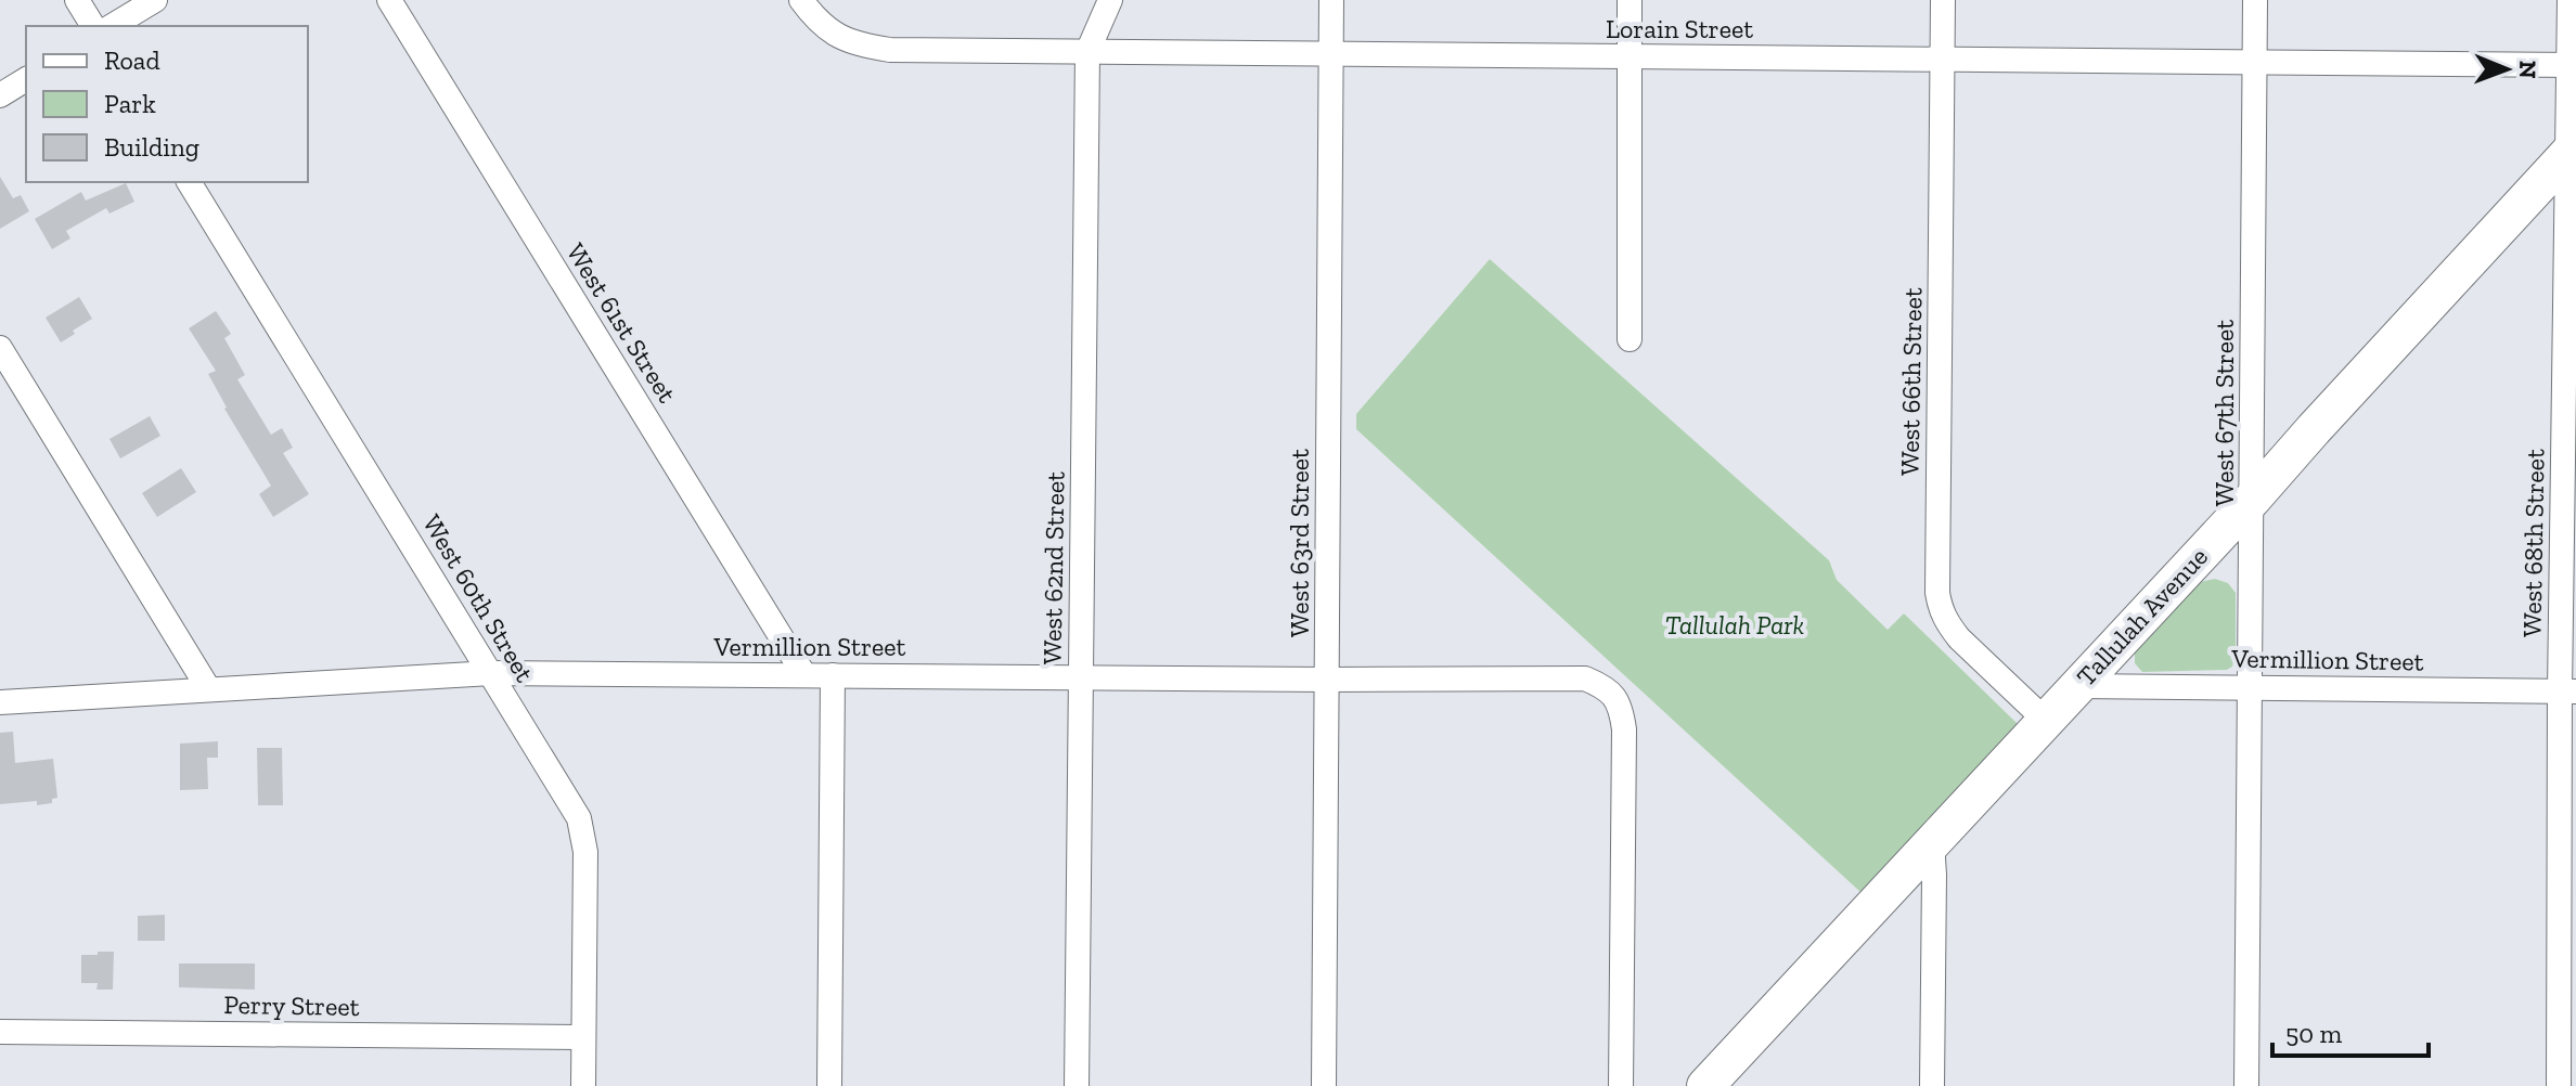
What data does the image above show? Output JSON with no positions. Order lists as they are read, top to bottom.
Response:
{
  "streets": {
    "main road": ["Tallulah Avenue"],
    "street": [
      "Lorain Street",
      "West 61st Street",
      "West 66th Street",
      "West 67th Street",
      "West 63rd Street",
      "West 68th Street",
      "West 62nd Street",
      "West 60th Street",
      "Vermillion Street",
      "Perry Street"
    ]
  },
  "crossings": [
    ["Lorain Street", "West 66th Street"],
    ["Lorain Street", "West 67th Street"],
    ["Lorain Street", "West 63rd Street"],
    ["Lorain Street", "West 68th Street"],
    ["Lorain Street", "West 62nd Street"],
    ["West 61st Street", "Vermillion Street"],
    ["West 66th Street", "Tallulah Avenue"],
    ["West 67th Street", "Tallulah Avenue"],
    ["West 67th Street", "Vermillion Street"],
    ["West 63rd Street", "Vermillion Street"],
    ["West 68th Street", "Tallulah Avenue"],
    ["West 68th Street", "Vermillion Street"],
    ["West 62nd Street", "Vermillion Street"],
    ["West 60th Street", "Vermillion Street"],
    ["West 60th Street", "Perry Street"],
    ["Tallulah Avenue", "Vermillion Street"]
  ],
  "parks": ["Tallulah Park"],
  "legend": ["Road", "Park", "Building"],
  "scale_bar": "50 m",
  "north": "right"
}
